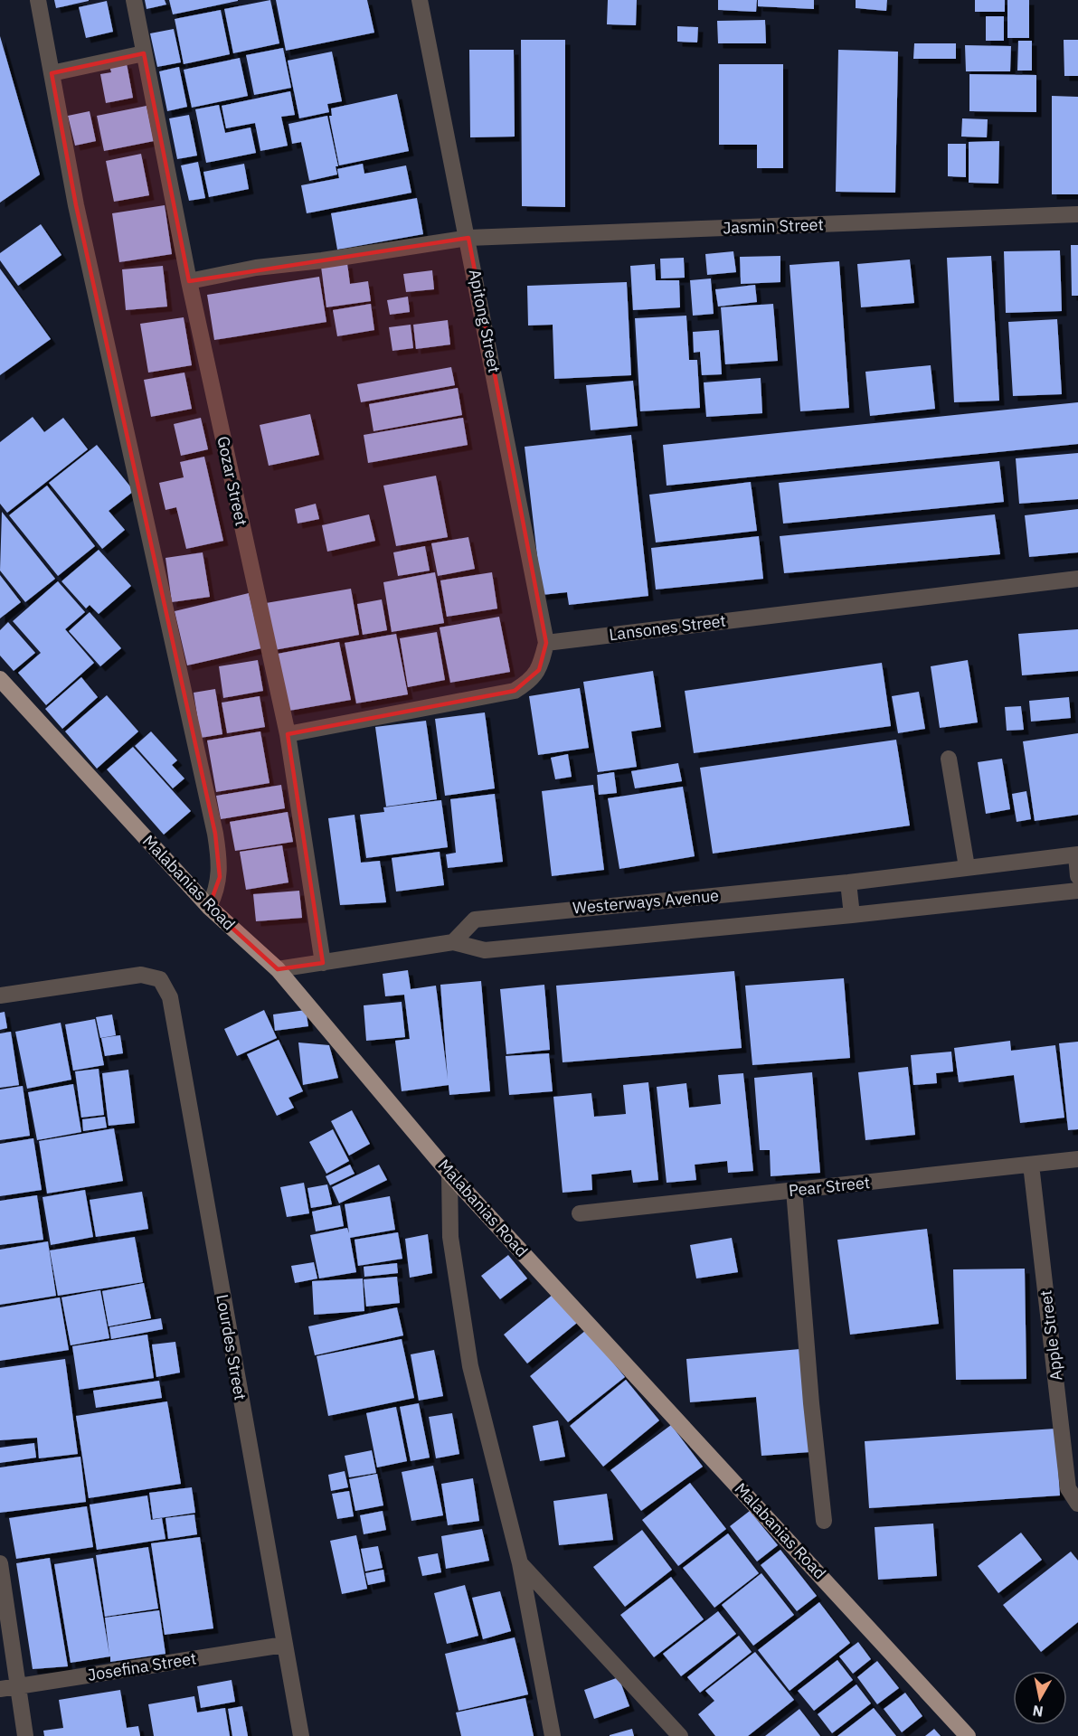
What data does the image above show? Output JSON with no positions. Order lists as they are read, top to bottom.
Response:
{
  "streets": {
    "main road": ["Malabanias Road"],
    "street": [
      "Jasmin Street",
      "Apitong Street",
      "Gozar Street",
      "Lansones Street",
      "Westerways Avenue",
      "Pear Street",
      "Apple Street",
      "Lourdes Street",
      "Josefina Street"
    ]
  },
  "crossings": [
    ["Jasmin Street", "Apitong Street"],
    ["Jasmin Street", "Gozar Street"],
    ["Apitong Street", "Lansones Street"],
    ["Gozar Street", "Westerways Avenue"],
    ["Malabanias Road", "Westerways Avenue"],
    ["Pear Street", "Apple Street"],
    ["Lourdes Street", "Josefina Street"]
  ],
  "north": "bottom"
}
